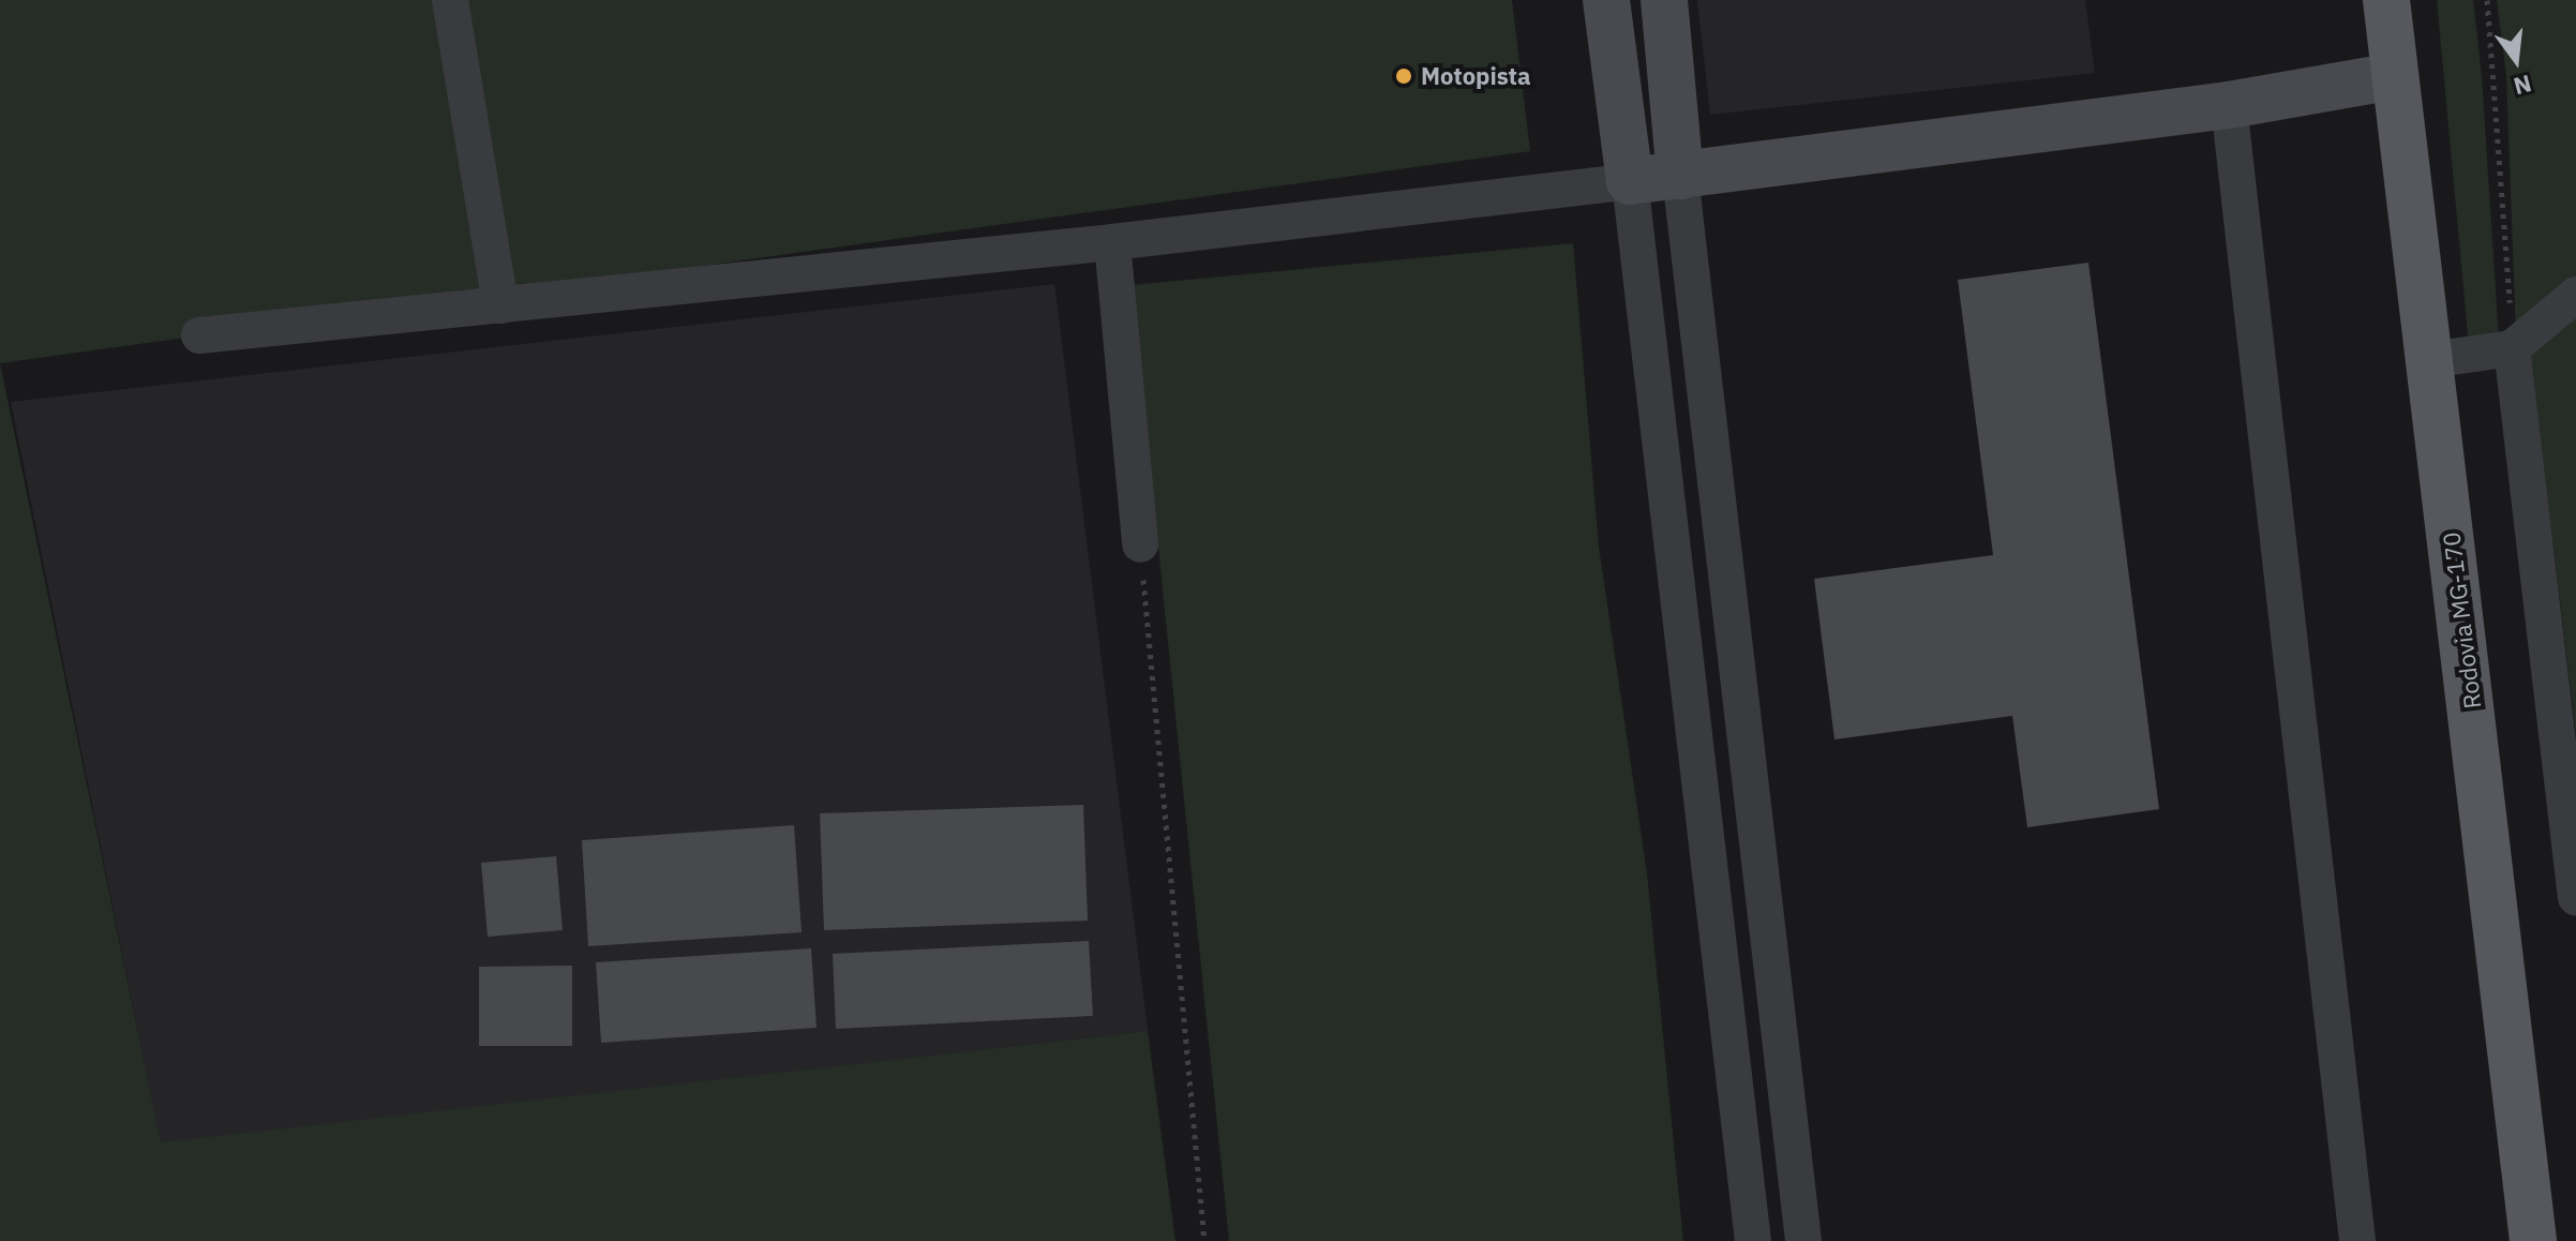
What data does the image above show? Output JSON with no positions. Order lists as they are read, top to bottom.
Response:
{
  "streets": {
    "main road": ["Rodovia MG-170"]
  },
  "places": ["Motopista"],
  "north": "bottom"
}
